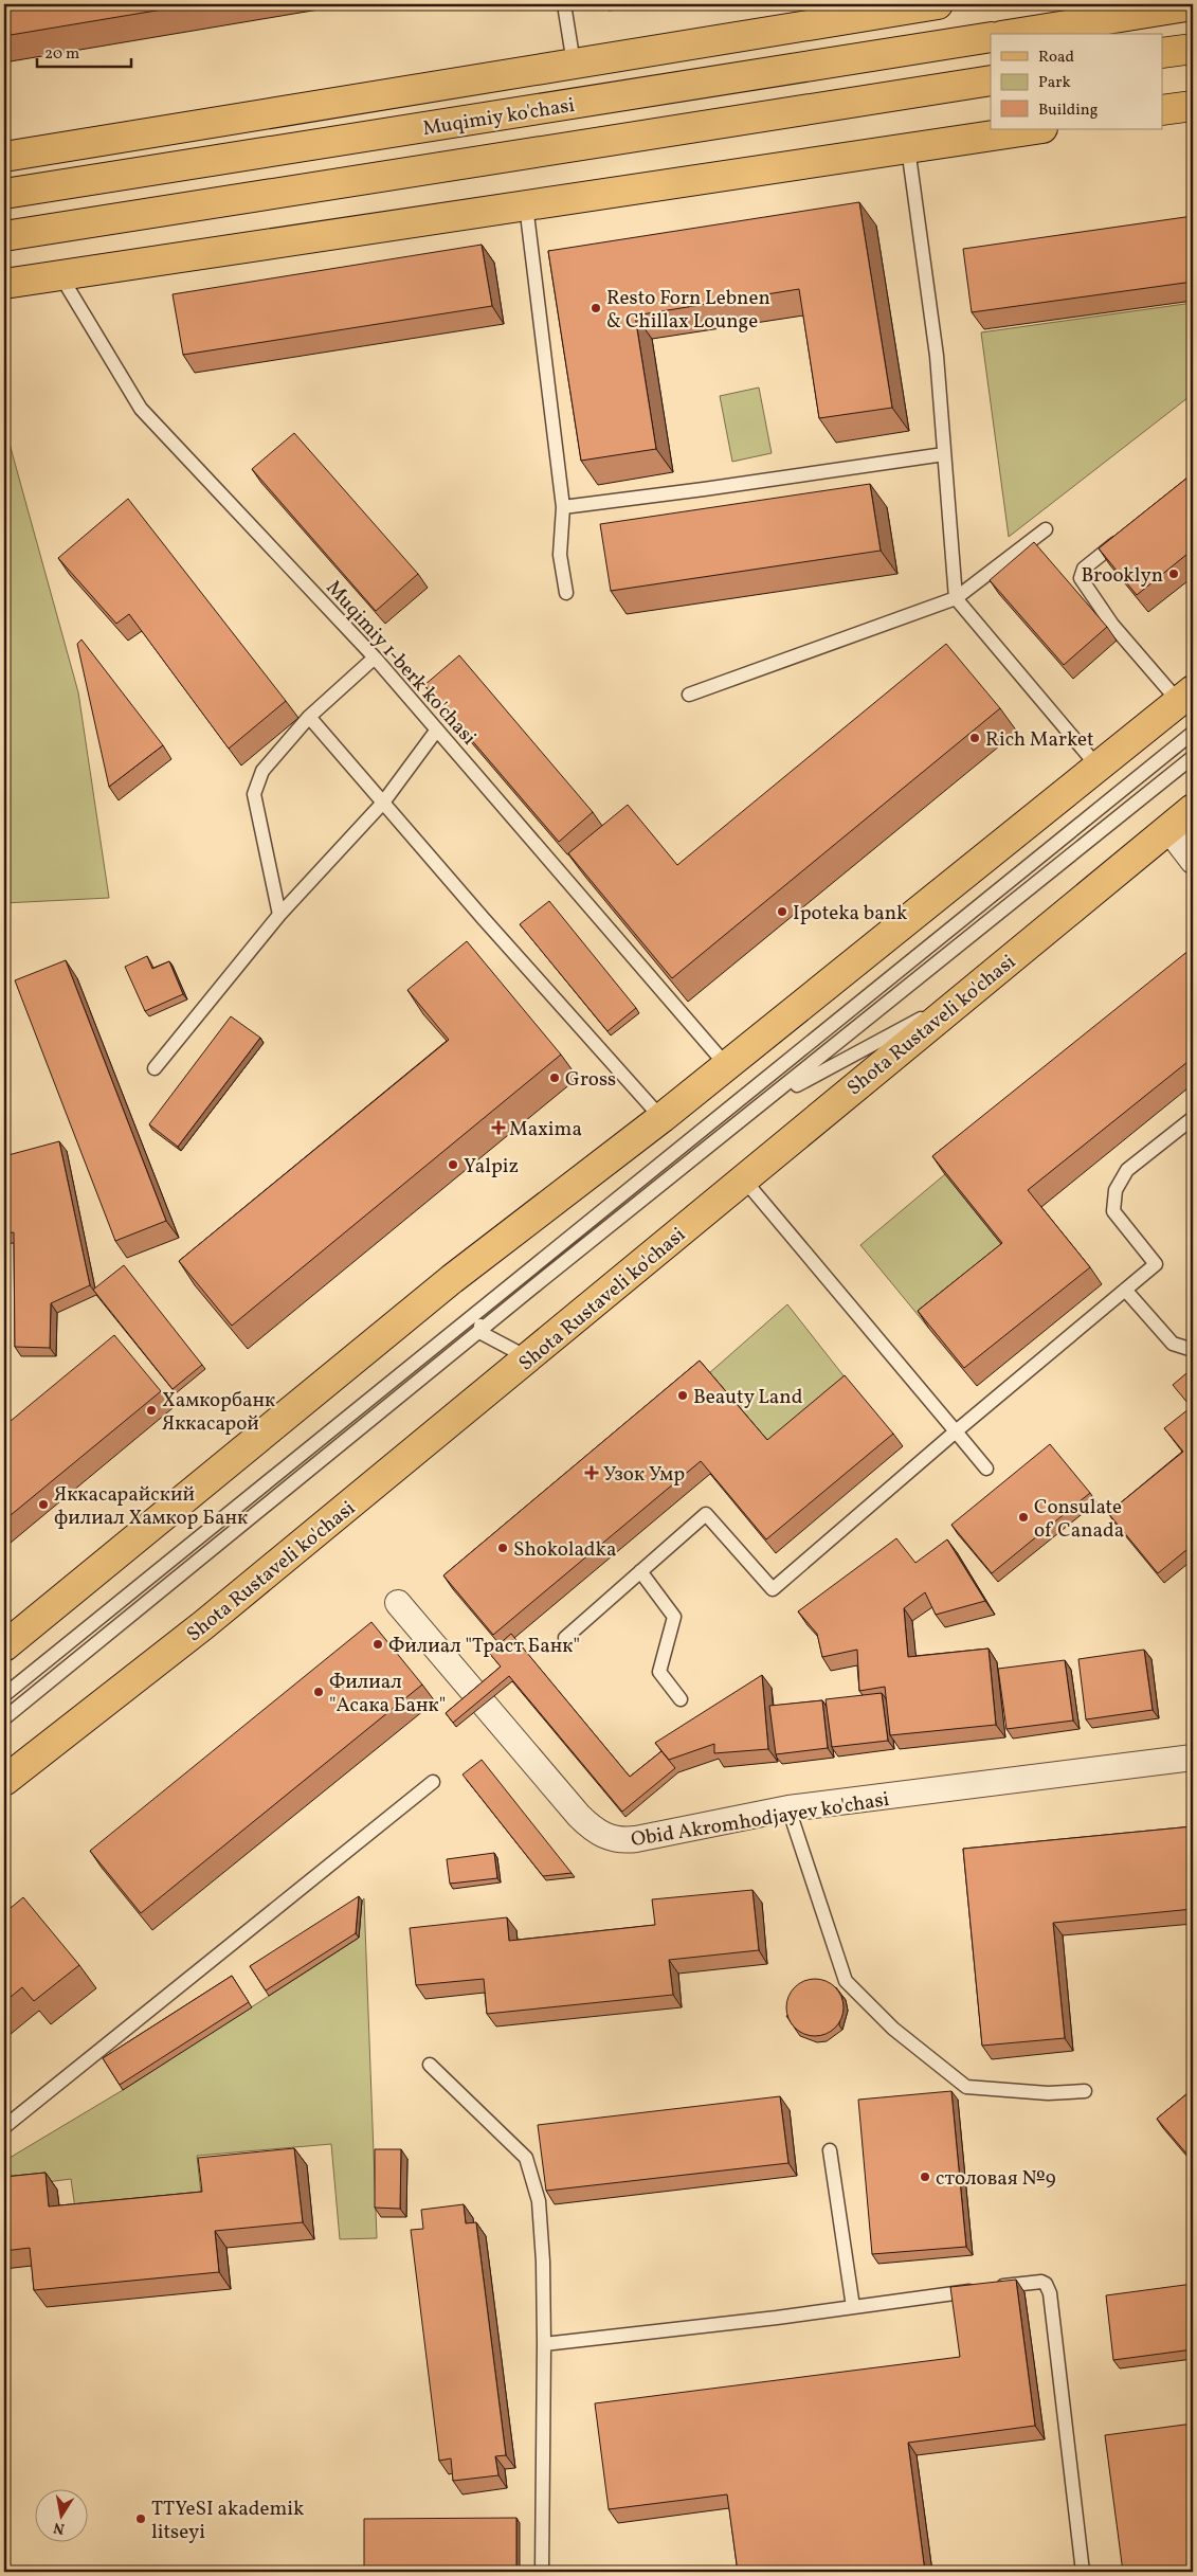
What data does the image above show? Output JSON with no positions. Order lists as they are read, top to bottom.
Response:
{
  "streets": {
    "main road": ["Muqimiy ko'chasi", "Shota Rustaveli ko'chasi"],
    "street": ["Obid Akromhodjayev ko'chasi"],
    "lane": ["Muqimiy 1-berk ko'chasi"]
  },
  "places": {
    "other": [
      "Resto Forn Lebnen & Chillax Lounge",
      "Brooklyn",
      "Rich Market",
      "Ipoteka bank",
      "Gross",
      "Yalpiz",
      "Beauty Land",
      "Хамкорбанк Яккасарой",
      "Яккасарайский филиал Хамкор Банк",
      "Consulate of Canada",
      "Shokoladka",
      "Филиал \"Траст Банк\"",
      "Филиал \"Асака Банк\"",
      "столовая №9",
      "TTYeSI akademik litseyi"
    ],
    "health": ["Maxima", "Узок Умр"]
  },
  "legend": ["Road", "Park", "Building"],
  "scale_bar": "20 m",
  "north": "bottom"
}
